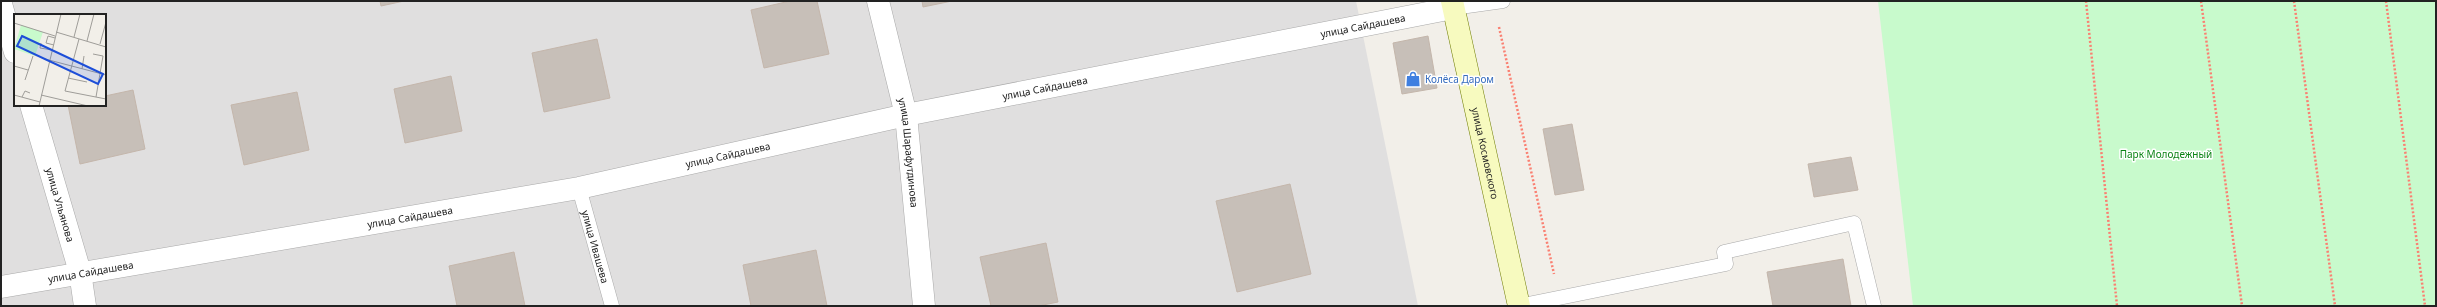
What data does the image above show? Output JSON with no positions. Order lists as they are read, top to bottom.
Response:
{
  "streets": {
    "main road": ["улица Космовского"],
    "street": ["улица Сайдашева", "улица Шарафутдинова", "улица Ульянова"],
    "lane": ["улица Ивашева"]
  },
  "crossings": [
    ["улица Сайдашева", "улица Шарафутдинова"],
    ["улица Сайдашева", "улица Космовского"],
    ["улица Сайдашева", "улица Ульянова"],
    ["улица Сайдашева", "улица Ивашева"]
  ],
  "parks": ["Парк Молодежный"],
  "places": {
    "shop": ["Колёса Даром"]
  }
}
